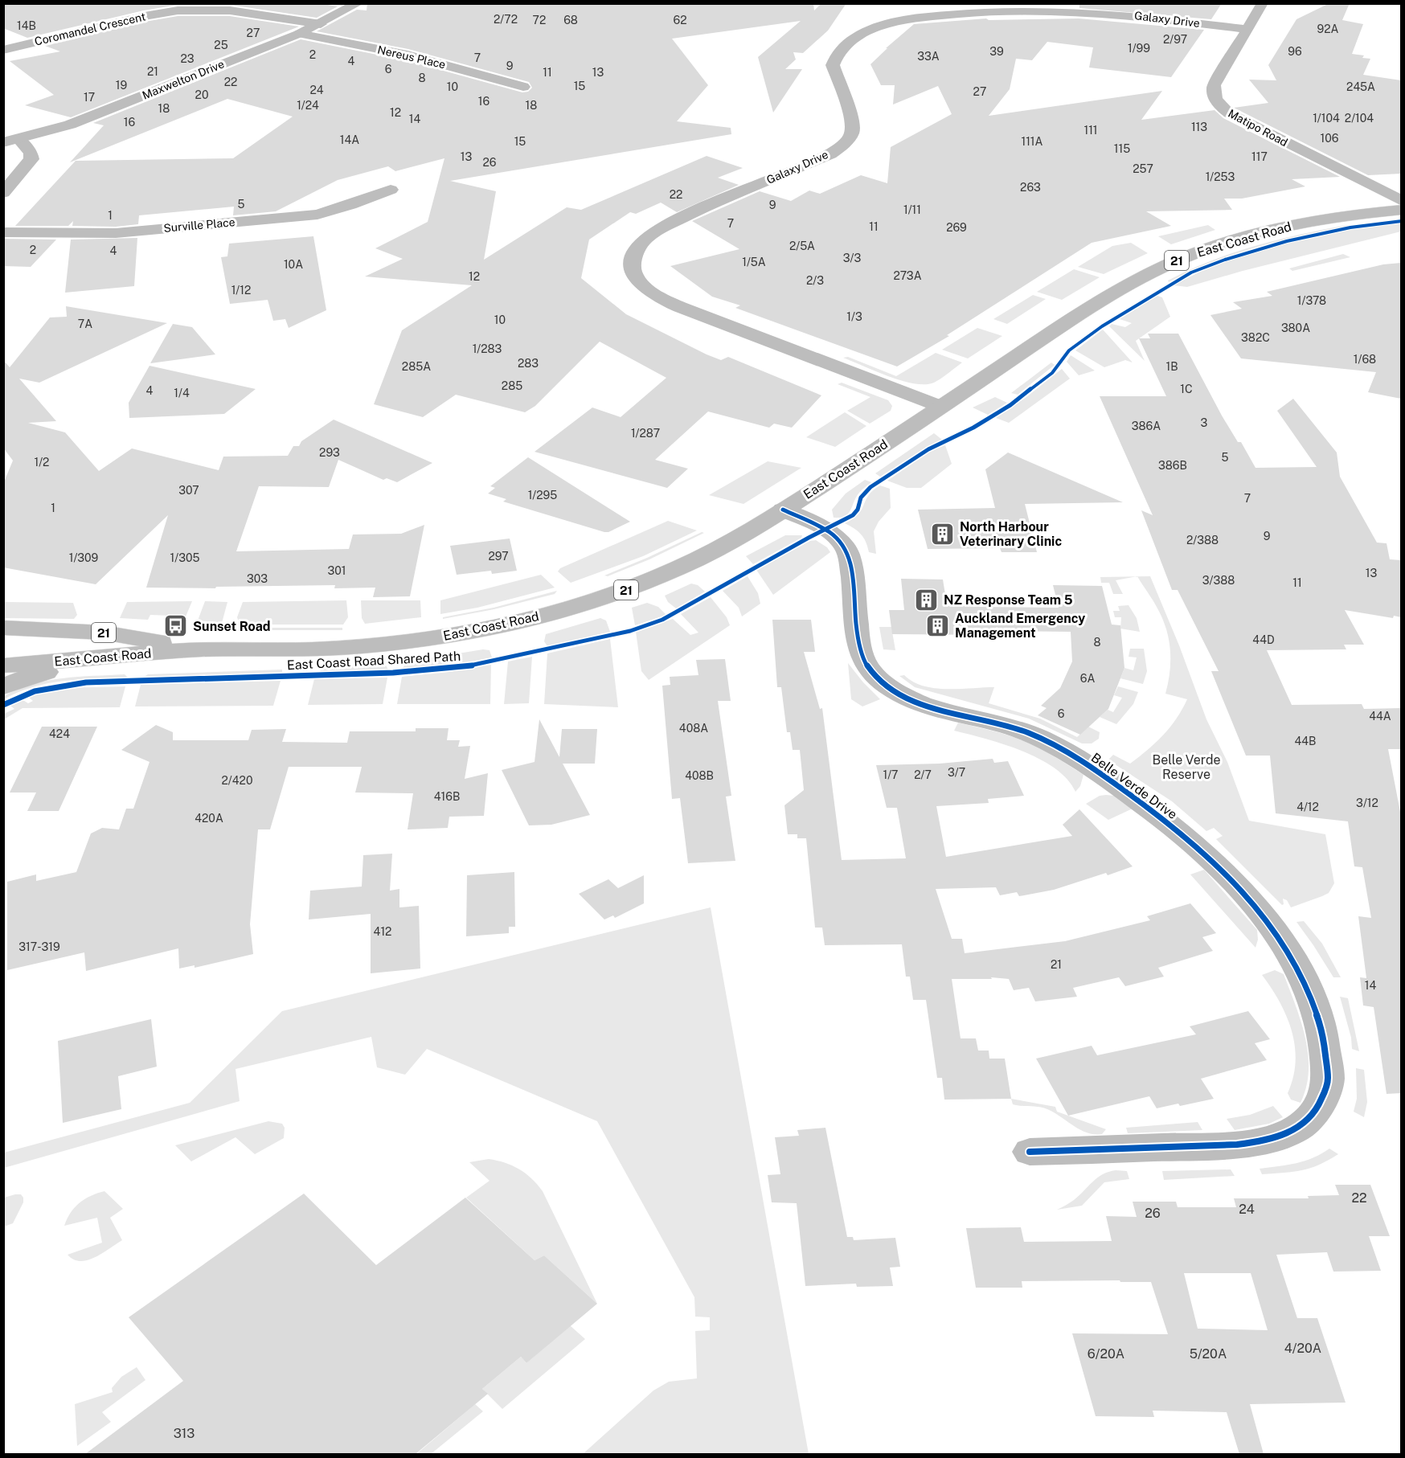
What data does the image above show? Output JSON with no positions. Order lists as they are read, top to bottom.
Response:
{
  "streets": {
    "street": [
      "Galaxy Drive",
      "Coromandel Crescent",
      "Nereus Place",
      "Maxwelton Drive",
      "Matipo Road",
      "Surville Place",
      "East Coast Road",
      "21",
      "Belle Verde Drive"
    ],
    "cycle path": ["East Coast Road Shared Path"]
  },
  "crossings": [
    ["Galaxy Drive", "Matipo Road"],
    ["Galaxy Drive", "East Coast Road"],
    ["Coromandel Crescent", "Maxwelton Drive"],
    ["Nereus Place", "Maxwelton Drive"],
    ["East Coast Road", "Belle Verde Drive"]
  ],
  "parks": ["Belle Verde Reserve"],
  "places": {
    "building": ["North Harbour Veterinary Clinic", "NZ Response Team 5", "Auckland Emergency Management"],
    "bus stop": ["Sunset Road"]
  },
  "house_numbers": [
    "2/72",
    "72",
    "68",
    "62",
    "14B",
    "92A",
    "27",
    "2/97",
    "25",
    "1/99",
    "39",
    "96",
    "2",
    "33A",
    "7",
    "23",
    "4",
    "9",
    "6",
    "21",
    "11",
    "13",
    "8",
    "22",
    "19",
    "15",
    "10",
    "245A",
    "24",
    "27",
    "20",
    "17",
    "16",
    "1/24",
    "18",
    "18",
    "12",
    "1/104",
    "2/104",
    "14",
    "16",
    "113",
    "111",
    "106",
    "14A",
    "15",
    "111A",
    "115",
    "13",
    "117",
    "26",
    "257",
    "1/253",
    "263",
    "22",
    "5",
    "9",
    "1/11",
    "1",
    "7",
    "11",
    "269",
    "2/5A",
    "2",
    "4",
    "3/3",
    "1/5A",
    "10A",
    "273A",
    "12",
    "2/3",
    "1/12",
    "1/378",
    "1/3",
    "10",
    "7A",
    "380A",
    "382C",
    "1/283",
    "1/68",
    "283",
    "285A",
    "1B",
    "285",
    "1C",
    "4",
    "1/4",
    "3",
    "386A",
    "1/287",
    "293",
    "5",
    "1/2",
    "386B",
    "307",
    "1/295",
    "7",
    "1",
    "9",
    "2/388",
    "297",
    "1/309",
    "1/305",
    "301",
    "13",
    "303",
    "3/388",
    "11",
    "44D",
    "8",
    "6A",
    "6",
    "44A",
    "408A",
    "424",
    "44B",
    "3/7",
    "1/7",
    "2/7",
    "408B",
    "2/420",
    "416B",
    "3/12",
    "4/12",
    "420A",
    "412",
    "317-319",
    "21",
    "14",
    "22",
    "24",
    "26",
    "4/20A",
    "6/20A",
    "5/20A",
    "313"
  ]
}
